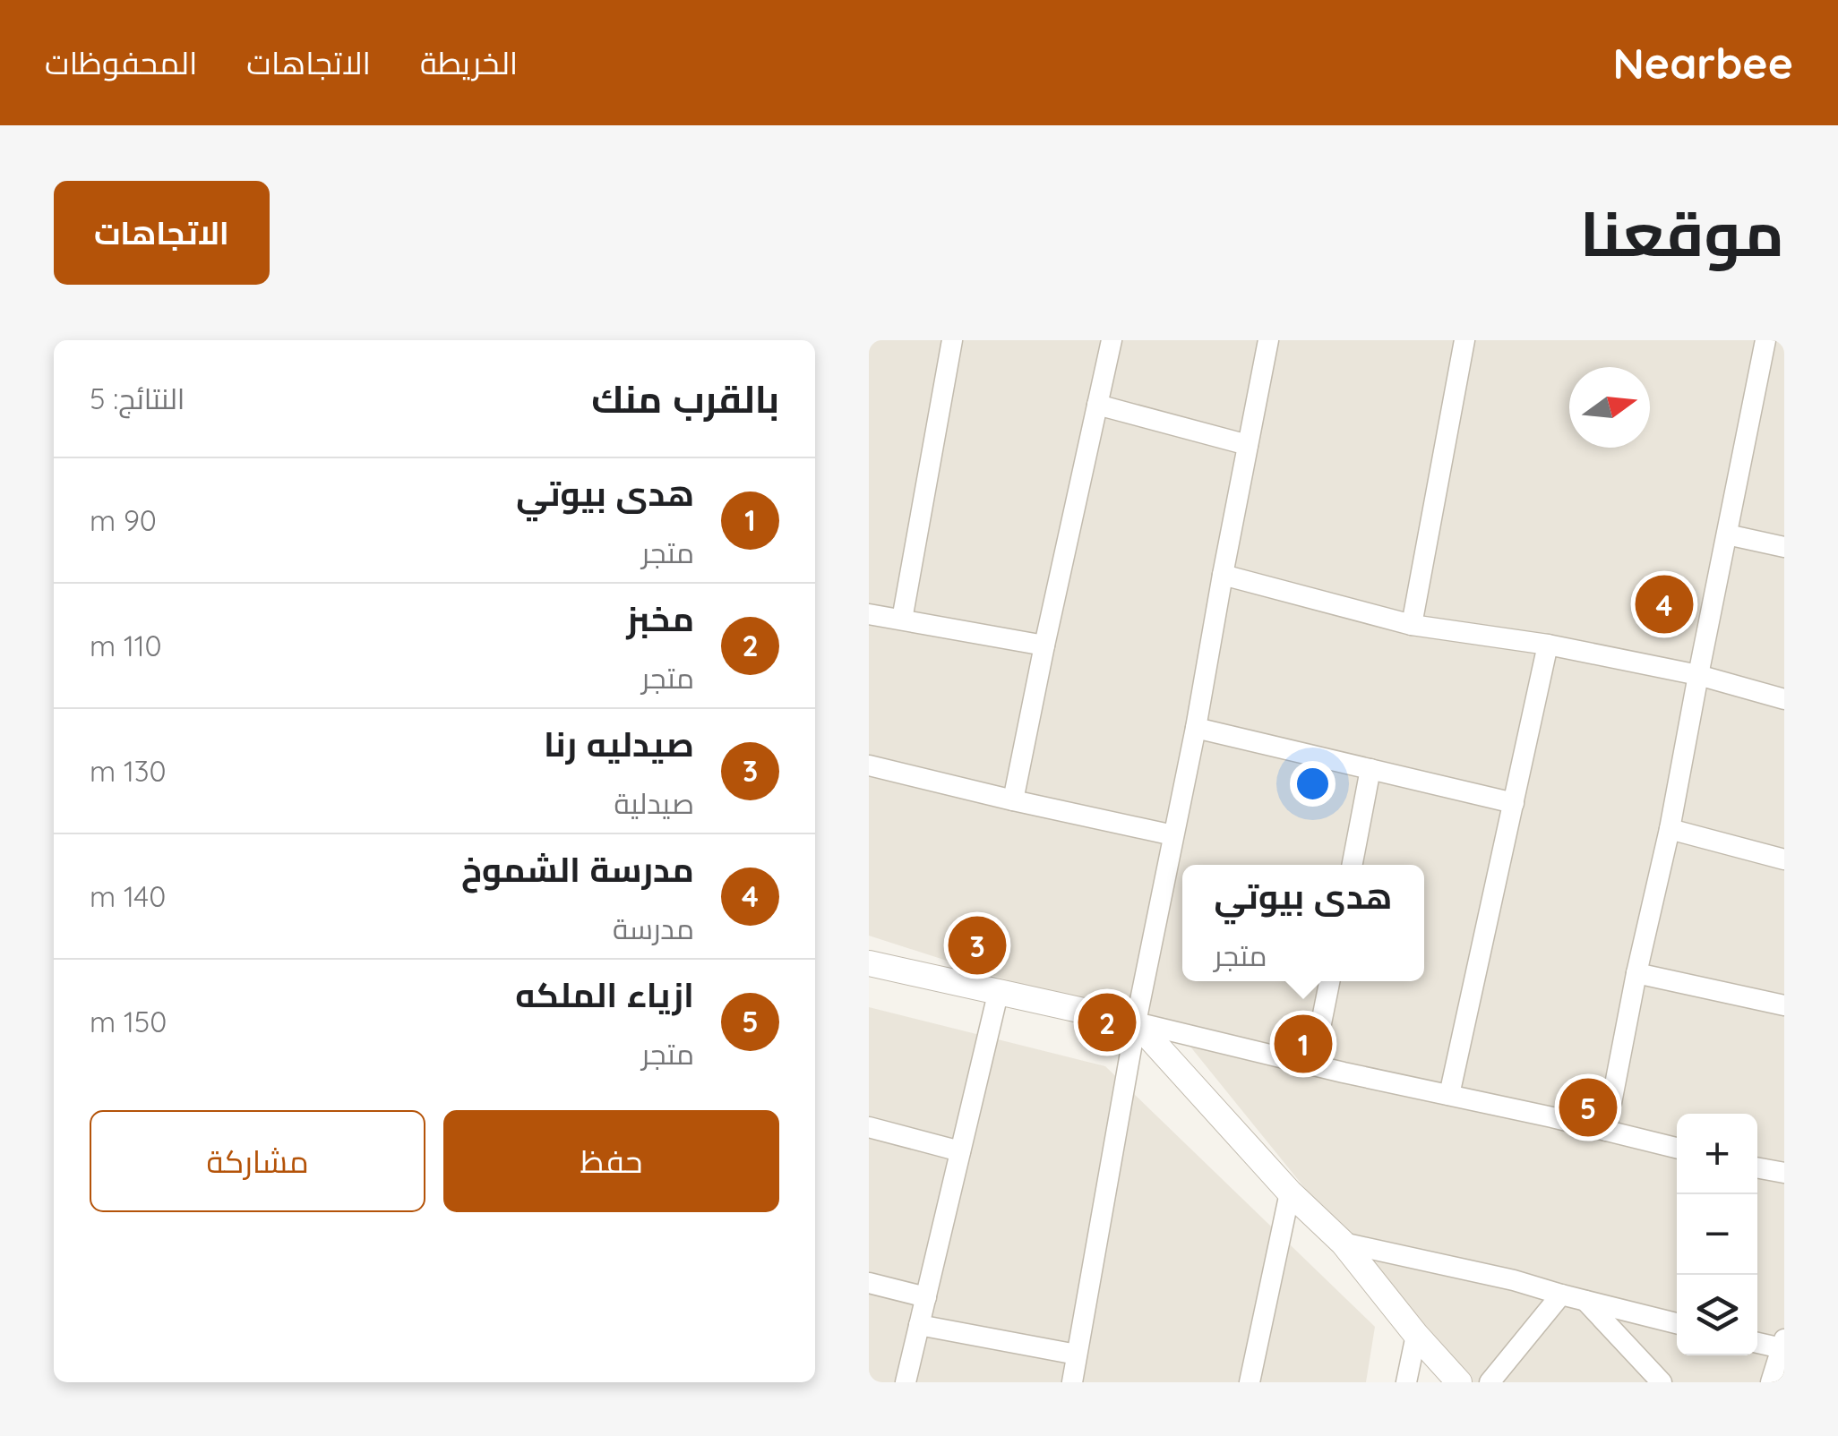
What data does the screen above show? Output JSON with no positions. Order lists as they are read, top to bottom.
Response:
{
  "north": "right",
  "page": {
    "header": "Nearbee",
    "nav": ["الخريطة", "الاتجاهات", "المحفوظات"],
    "title": "موقعنا",
    "buttons": [
      "الاتجاهات",
      ["حفظ", "مشاركة"]
    ],
    "heading": ["بالقرب منك", "النتائج: 5"],
    "list": [
      {
        "mark": "1",
        "name": "هدى بيوتي",
        "note": "متجر",
        "value": "90 m"
      },
      {
        "mark": "2",
        "name": "مخبز",
        "note": "متجر",
        "value": "110 m"
      },
      {
        "mark": "3",
        "name": "صيدليه رنا",
        "note": "صيدلية",
        "value": "130 m"
      },
      {
        "mark": "4",
        "name": "مدرسة الشموخ",
        "note": "مدرسة",
        "value": "140 m"
      },
      {
        "mark": "5",
        "name": "ازياء الملكه",
        "note": "متجر",
        "value": "150 m"
      }
    ],
    "pins": [
      "4",
      "3",
      "2",
      "1",
      "5"
    ],
    "popup": ["هدى بيوتي", "متجر"],
    "map_buttons": ["+", "−"]
  }
}
